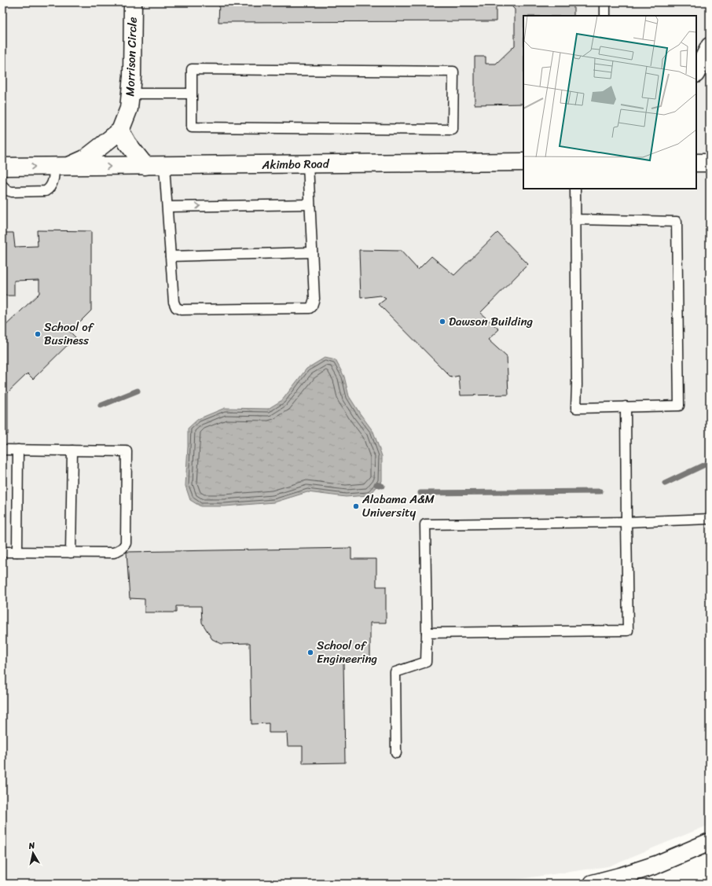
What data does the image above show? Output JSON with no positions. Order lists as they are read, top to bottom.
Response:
{
  "streets": {
    "street": ["Morrison Circle", "Akimbo Road"]
  },
  "crossings": [
    ["Morrison Circle", "Akimbo Road"]
  ],
  "places": [
    "Dawson Building",
    "School of Business",
    "Alabama A&M University",
    "School of Engineering"
  ],
  "north": "top"
}
